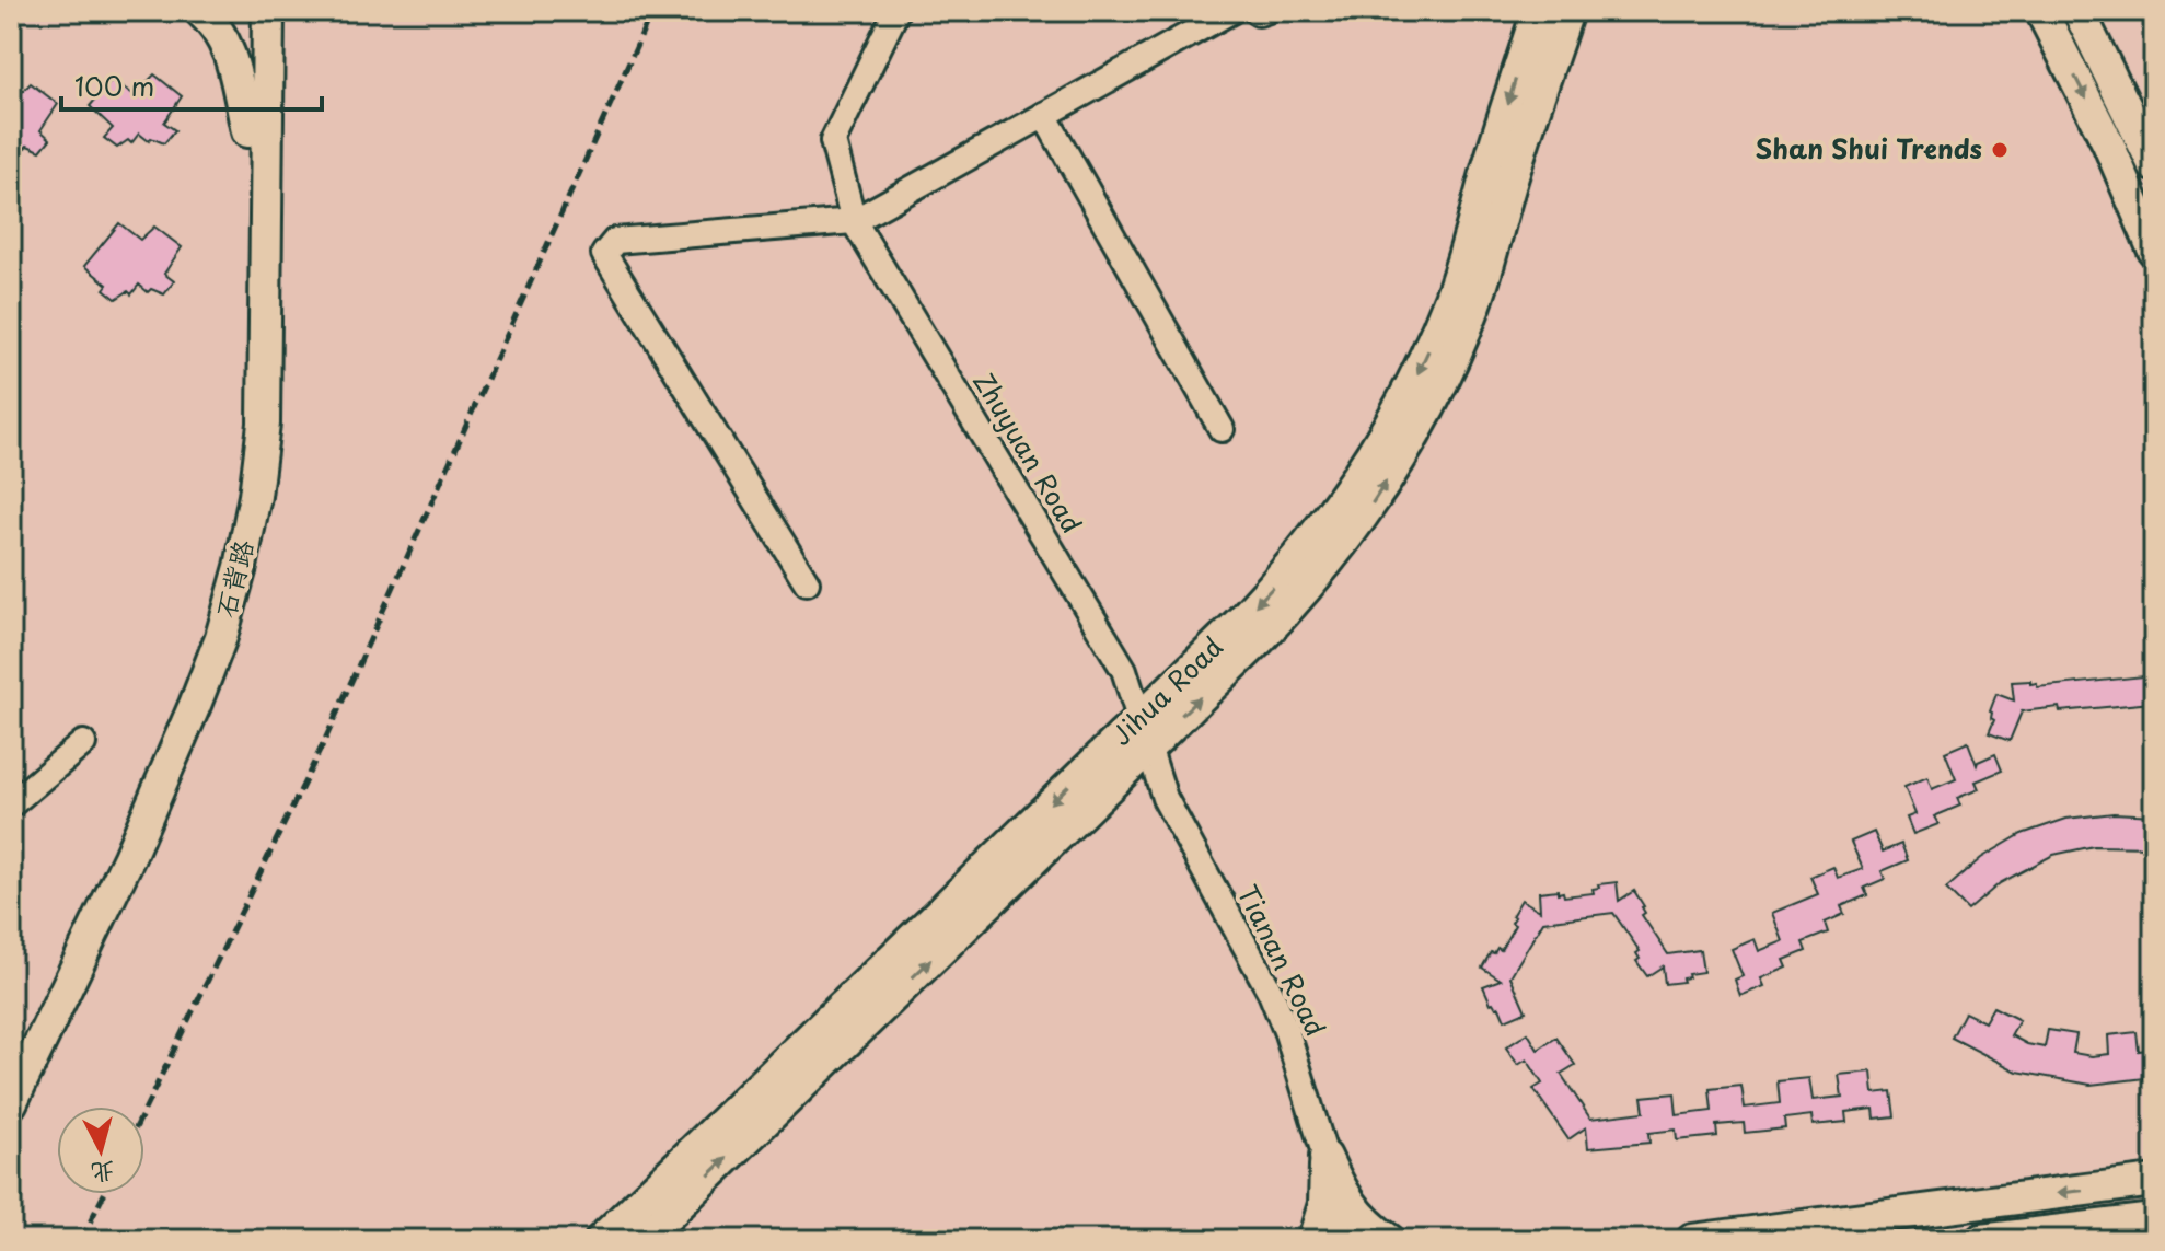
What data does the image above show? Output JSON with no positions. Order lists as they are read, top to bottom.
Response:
{
  "streets": {
    "main road": ["石背路", "Jihua Road"],
    "street": ["Zhuyuan Road", "Tianan Road"]
  },
  "crossings": [
    ["Zhuyuan Road", "Jihua Road"],
    ["Zhuyuan Road", "Tianan Road"],
    ["Jihua Road", "Tianan Road"]
  ],
  "places": ["Shan Shui Trends"],
  "scale_bar": "100 m",
  "north": "bottom"
}
